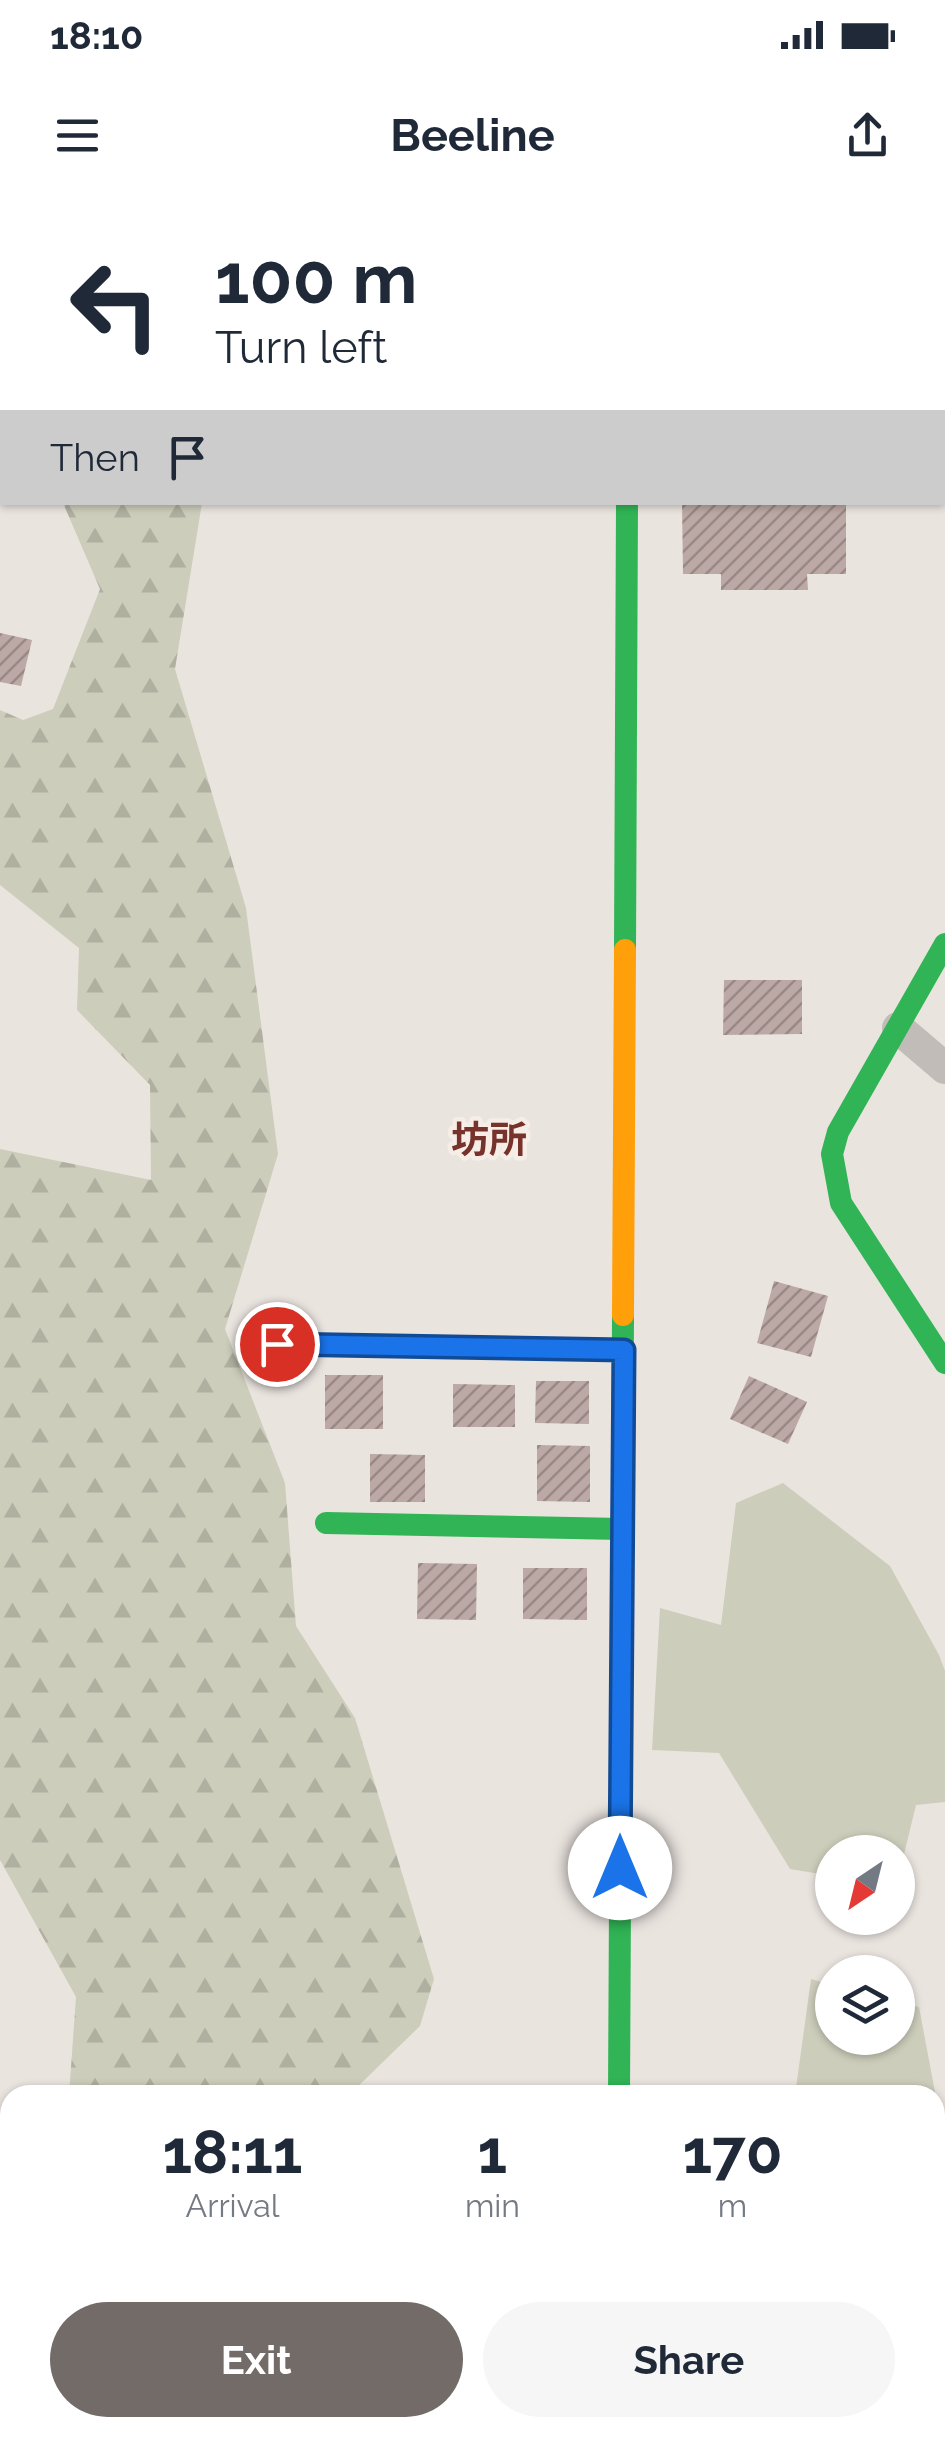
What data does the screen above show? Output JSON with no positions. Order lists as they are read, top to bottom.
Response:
{
  "districts": ["坊所"],
  "north": "bottom left",
  "page": {
    "status": "18:10",
    "header": "Beeline",
    "turn": ["100 m", "Turn left"],
    "then": "Then",
    "eta": [
      "18:11",
      "Arrival",
      "1",
      "min",
      "170",
      "m"
    ],
    "buttons": ["Exit", "Share"]
  }
}
